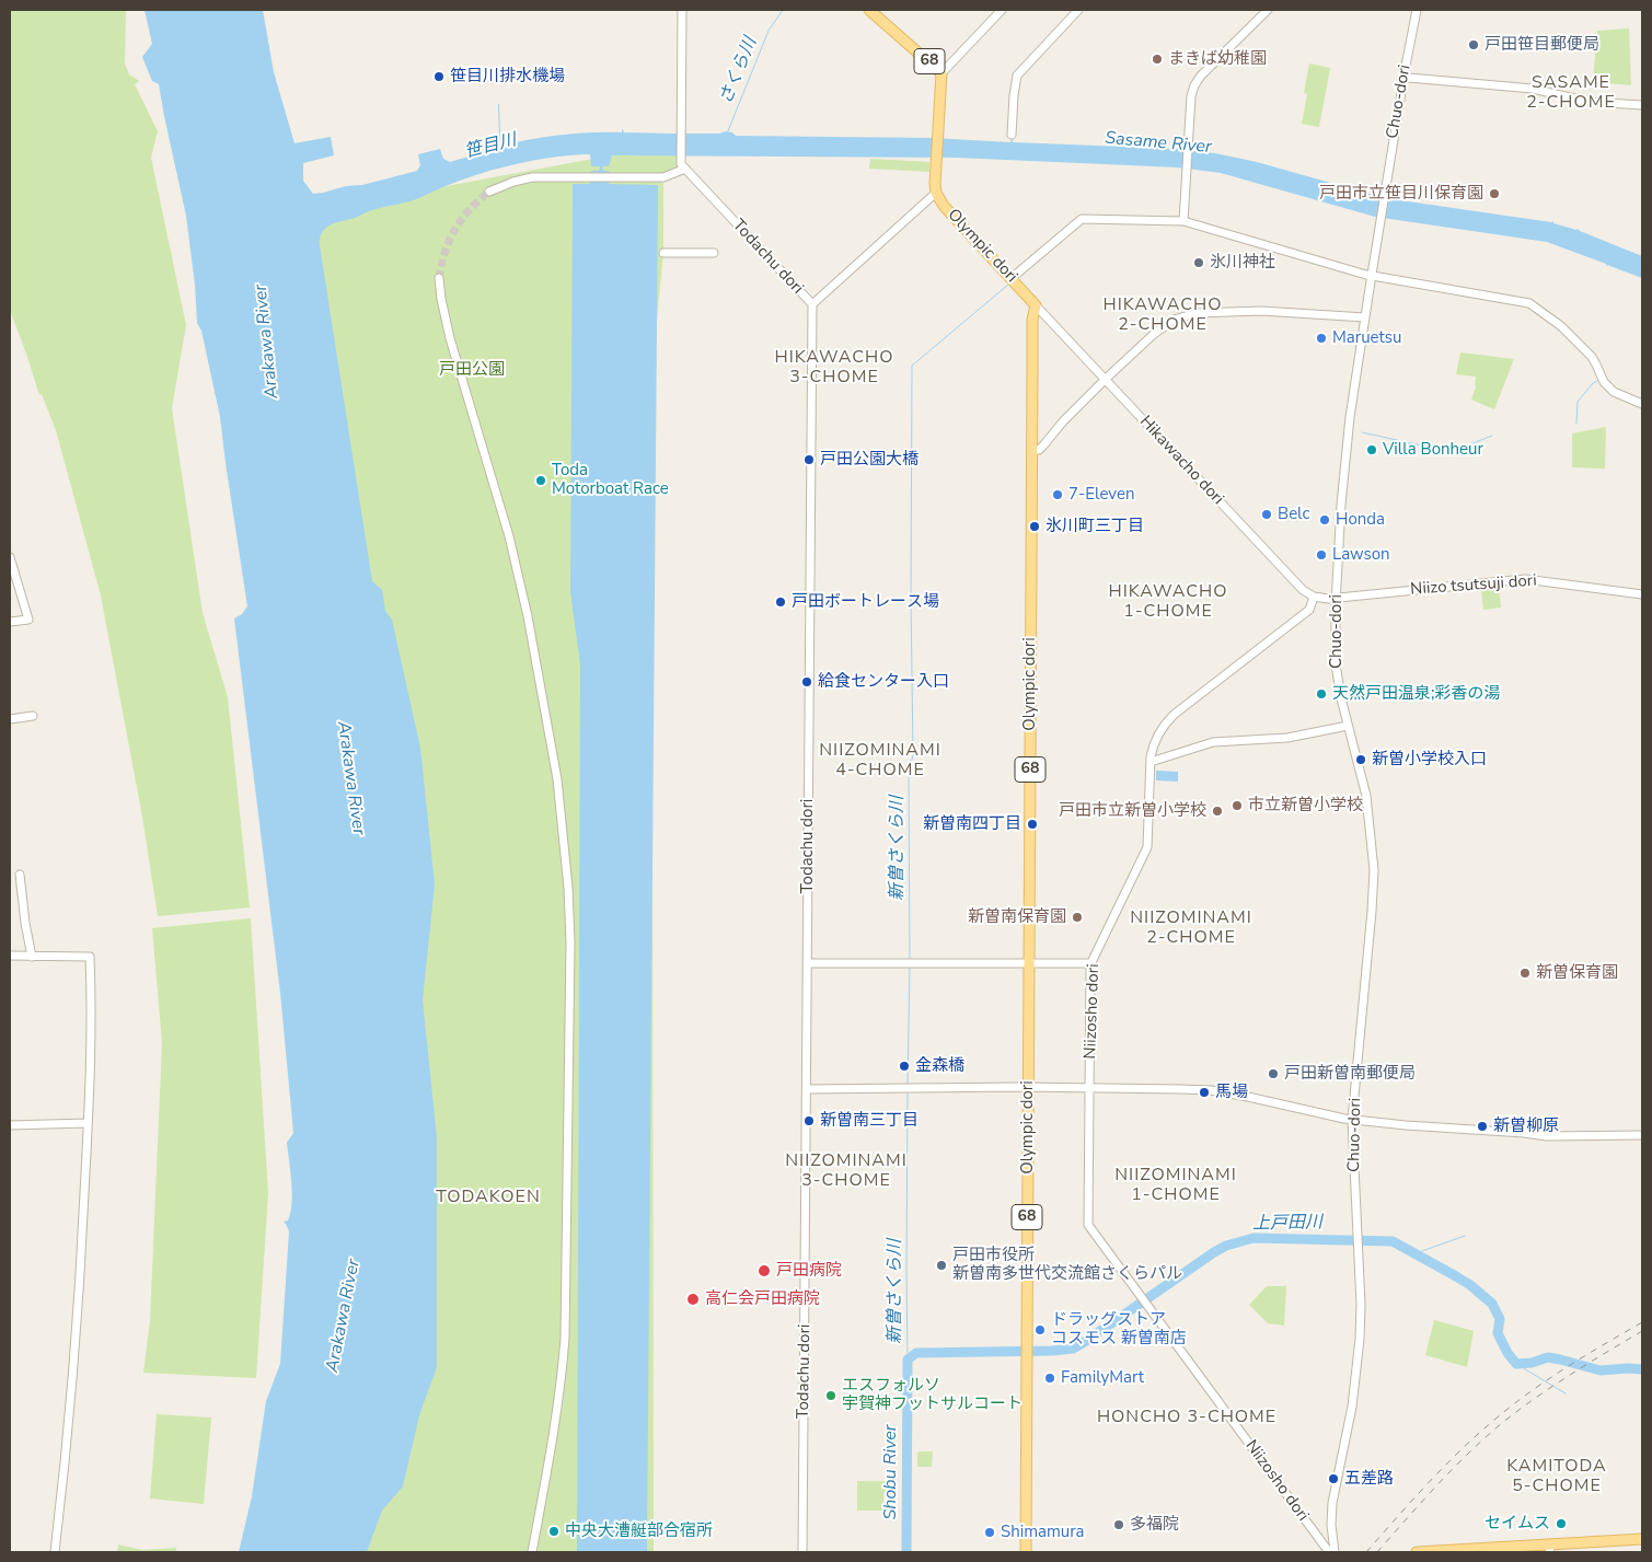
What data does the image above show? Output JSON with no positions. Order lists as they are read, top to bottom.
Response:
{
  "streets": {
    "main road": ["68", "Olympic dori"],
    "street": [
      "Chuo-dori",
      "Todachu dori",
      "Hikawacho dori",
      "Niizo tsutsuji dori",
      "Niizosho dori"
    ]
  },
  "crossings": [
    ["68", "Olympic dori"],
    ["Chuo-dori", "Niizo tsutsuji dori"],
    ["Olympic dori", "Hikawacho dori"],
    ["Hikawacho dori", "Niizosho dori"]
  ],
  "districts": [
    "SASAME 2-CHOME",
    "HIKAWACHO 2-CHOME",
    "HIKAWACHO 3-CHOME",
    "HIKAWACHO 1-CHOME",
    "NIIZOMINAMI 4-CHOME",
    "NIIZOMINAMI 2-CHOME",
    "NIIZOMINAMI 3-CHOME",
    "NIIZOMINAMI 1-CHOME",
    "TODAKOEN",
    "HONCHO 3-CHOME",
    "KAMITODA 5-CHOME"
  ],
  "water": [
    "さくら川",
    "Sasame River",
    "笹目川",
    "Arakawa River",
    "新曽さくら川",
    "上戸田川",
    "Shobu River"
  ],
  "parks": ["戸田公園"],
  "places": [
    "戸田笹目郵便局",
    "まきば幼稚園",
    "笹目川排水機場",
    "戸田市立笹目川保育園",
    "氷川神社",
    "Maruetsu",
    "Villa Bonheur",
    "戸田公園大橋",
    "Toda Motorboat Race",
    "7-Eleven",
    "Belc",
    "Honda",
    "氷川町三丁目",
    "Lawson",
    "戸田ボートレース場",
    "給食センター入口",
    "天然戸田温泉;彩香の湯",
    "新曽小学校入口",
    "市立新曽小学校",
    "戸田市立新曽小学校",
    "新曽南四丁目",
    "新曽南保育園",
    "新曽保育園",
    "金森橋",
    "戸田新曽南郵便局",
    "馬場",
    "新曽南三丁目",
    "新曽柳原",
    "戸田市役所 新曽南多世代交流館さくらパル",
    "戸田病院",
    "高仁会戸田病院",
    "ドラッグストア コスモス 新曽南店",
    "FamilyMart",
    "エスフォルソ 宇賀神フットサルコート",
    "五差路",
    "セイムス",
    "多福院",
    "中央大漕艇部合宿所",
    "Shimamura"
  ]
}
